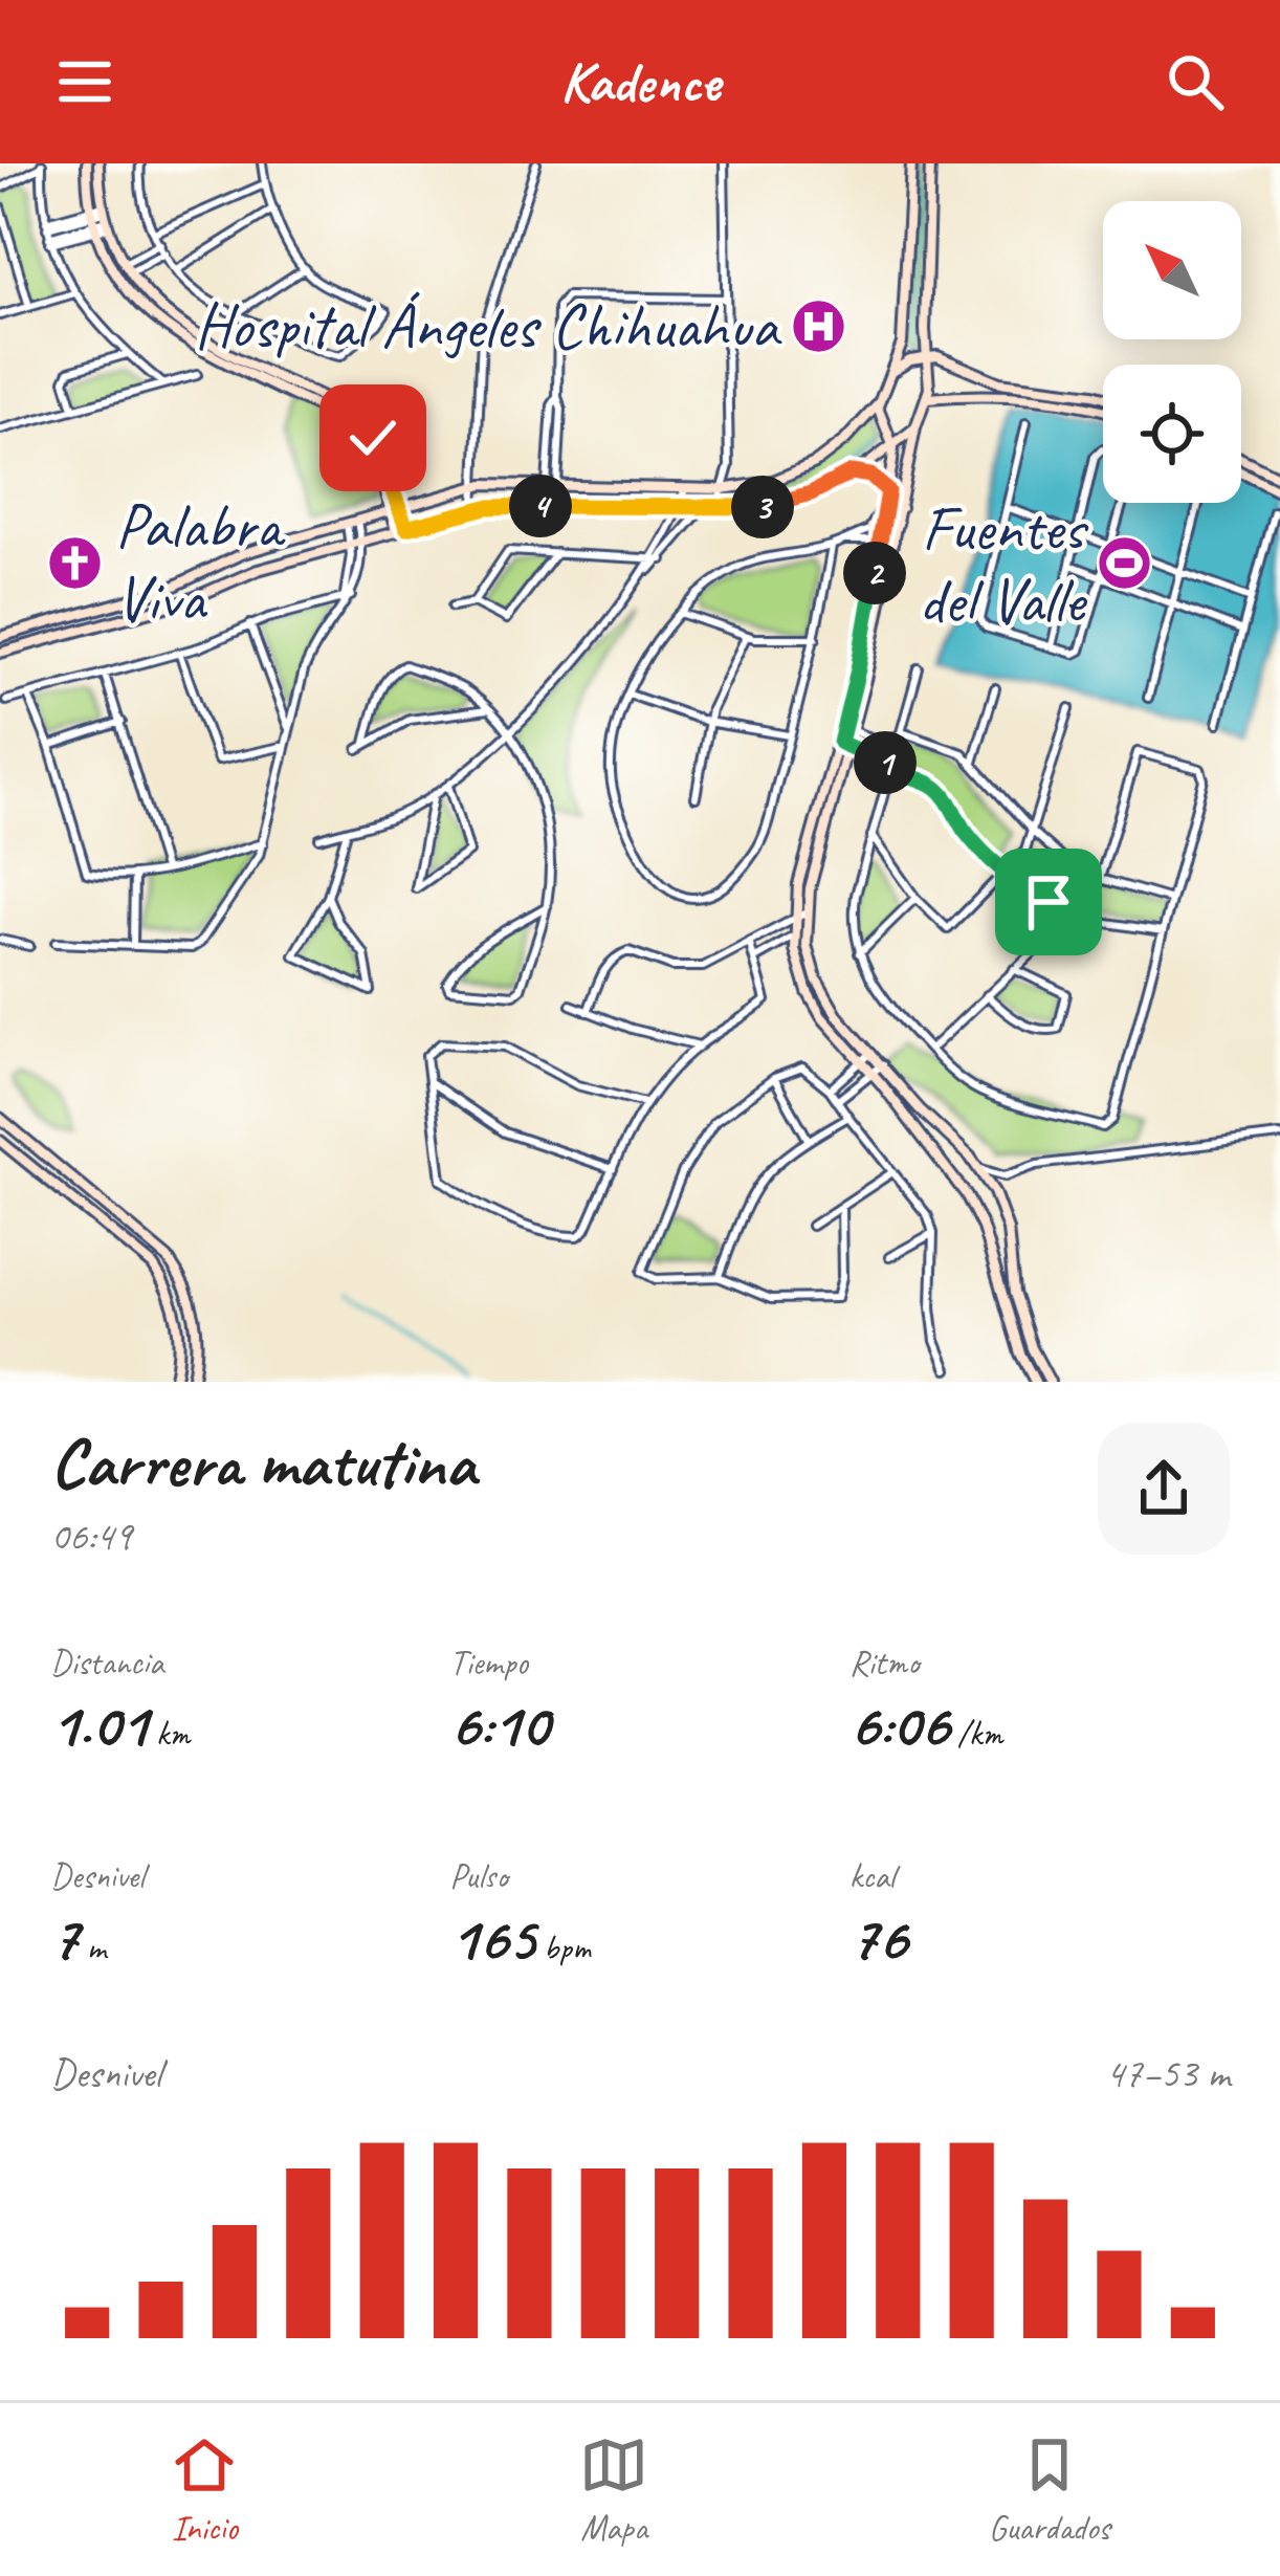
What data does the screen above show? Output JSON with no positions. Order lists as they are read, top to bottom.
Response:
{
  "places": {
    "hospital": ["Hospital Ángeles Chihuahua"],
    "church": ["Palabra Viva"],
    "sports": ["Fuentes del Valle"]
  },
  "north": "top left",
  "page": {
    "header": "Kadence",
    "pins": [
      "4",
      "3",
      "2",
      "1"
    ],
    "heading": ["Carrera matutina", "06:49"],
    "stats": [
      ["Distancia", "1.01 km"],
      ["Tiempo", "6:10"],
      ["Ritmo", "6:06 /km"],
      ["Desnivel", "7 m"],
      ["Pulso", "165 bpm"],
      ["kcal", "76"]
    ],
    "chart": ["Desnivel", "47–53 m"],
    "tabs": ["Inicio", "Mapa", "Guardados"]
  }
}
